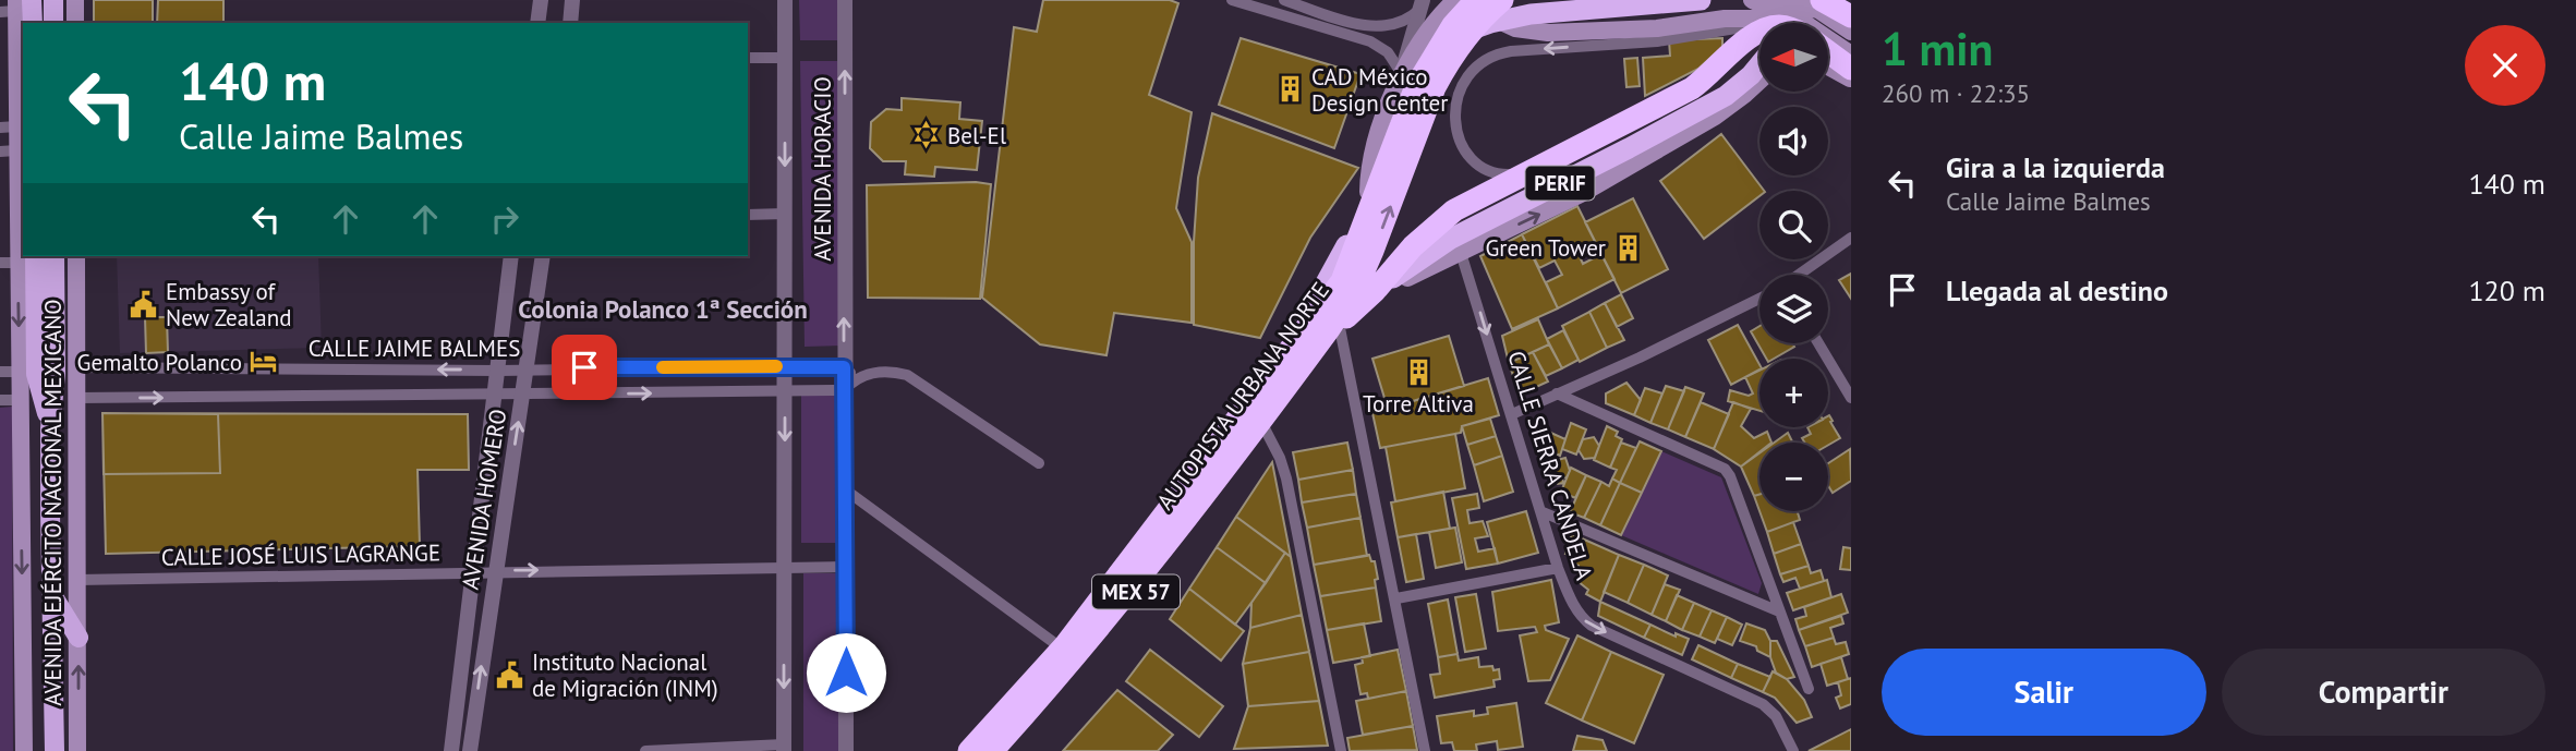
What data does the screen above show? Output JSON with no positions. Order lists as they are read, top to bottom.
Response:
{
  "streets": {
    "highway": ["PERIF", "AUTOPISTA URBANA NORTE", "MEX 57"],
    "main road": ["AVENIDA EJÉRCITO NACIONAL MEXICANO"],
    "street": [
      "AVENIDA HORACIO",
      "CALLE JAIME BALMES",
      "CALLE SIERRA CANDELA",
      "AVENIDA HOMERO",
      "CALLE JOSÉ LUIS LAGRANGE"
    ]
  },
  "crossings": [
    ["AVENIDA HORACIO", "CALLE JAIME BALMES"],
    ["AVENIDA HORACIO", "CALLE JOSÉ LUIS LAGRANGE"],
    ["PERIF", "AUTOPISTA URBANA NORTE"],
    ["PERIF", "MEX 57"],
    ["CALLE JAIME BALMES", "AVENIDA HOMERO"],
    ["CALLE JAIME BALMES", "AVENIDA EJÉRCITO NACIONAL MEXICANO"],
    ["AUTOPISTA URBANA NORTE", "MEX 57"],
    ["AVENIDA HOMERO", "CALLE JOSÉ LUIS LAGRANGE"],
    ["AVENIDA EJÉRCITO NACIONAL MEXICANO", "CALLE JOSÉ LUIS LAGRANGE"]
  ],
  "one_way": ["CALLE SIERRA CANDELA", "CALLE JOSÉ LUIS LAGRANGE"],
  "districts": ["Colonia Polanco 1ª Sección"],
  "places": {
    "building": ["CAD México Design Center", "Green Tower", "Torre Altiva"],
    "synagogue": ["Bel-El"],
    "public building": ["Embassy of New Zealand", "Instituto Nacional de Migración (INM)"],
    "hotel": ["Gemalto Polanco"]
  },
  "north": "left",
  "page": {
    "heading": ["1 min", "260 m · 22:35"],
    "map_buttons": ["+", "−"],
    "turn": ["140 m", "Calle Jaime Balmes"],
    "list": [
      {
        "name": "Gira a la izquierda",
        "note": "Calle Jaime Balmes",
        "value": "140 m"
      },
      {
        "name": "Llegada al destino",
        "value": "120 m"
      }
    ],
    "buttons": ["Salir", "Compartir"]
  }
}
